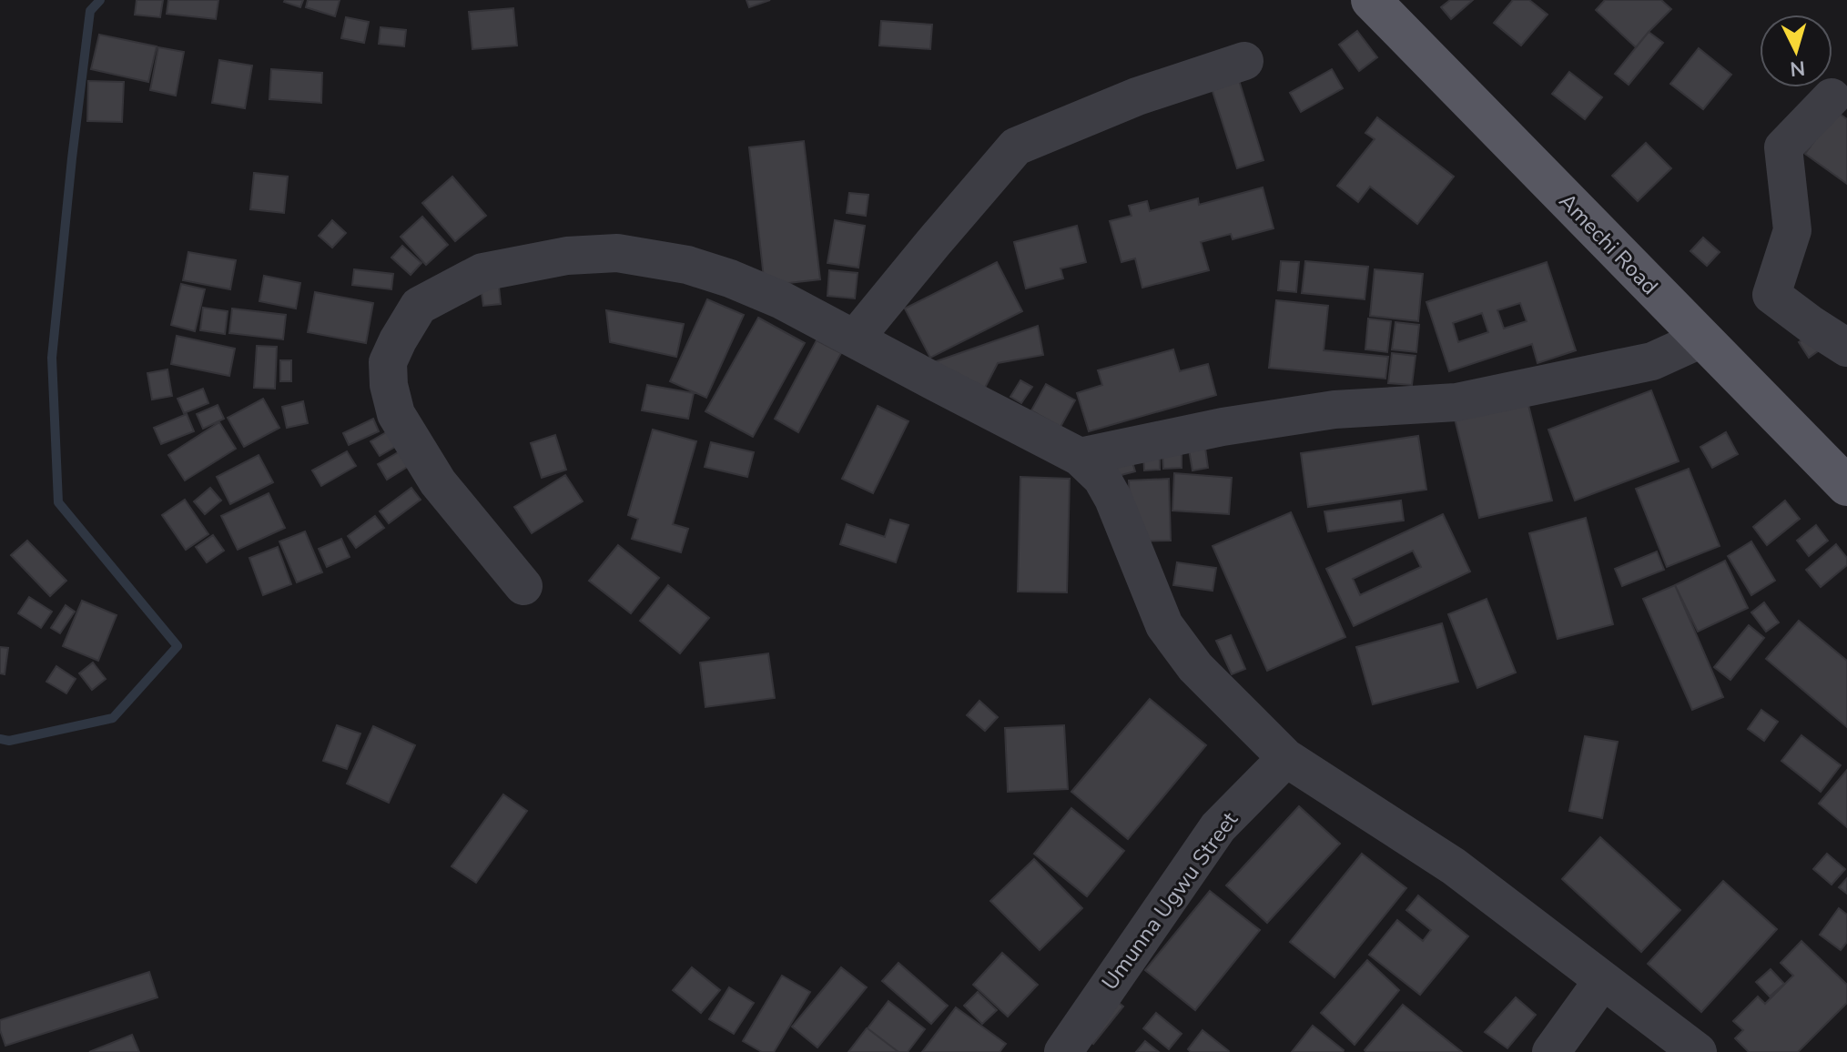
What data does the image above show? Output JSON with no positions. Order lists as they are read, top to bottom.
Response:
{
  "streets": {
    "main road": ["Amechi Road"],
    "street": ["Umunna Ugwu Street"]
  },
  "north": "bottom"
}
